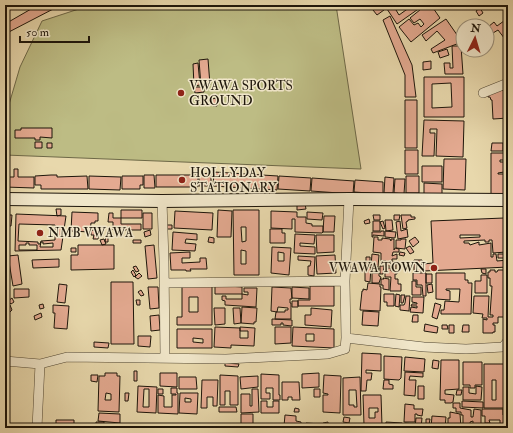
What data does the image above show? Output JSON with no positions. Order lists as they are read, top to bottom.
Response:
{
  "places": [
    "VWAWA SPORTS GROUND",
    "HOLLYDAY STATIONARY",
    "NMB VWAWA",
    "VWAWA TOWN"
  ],
  "scale_bar": "50 m",
  "north": "top"
}
